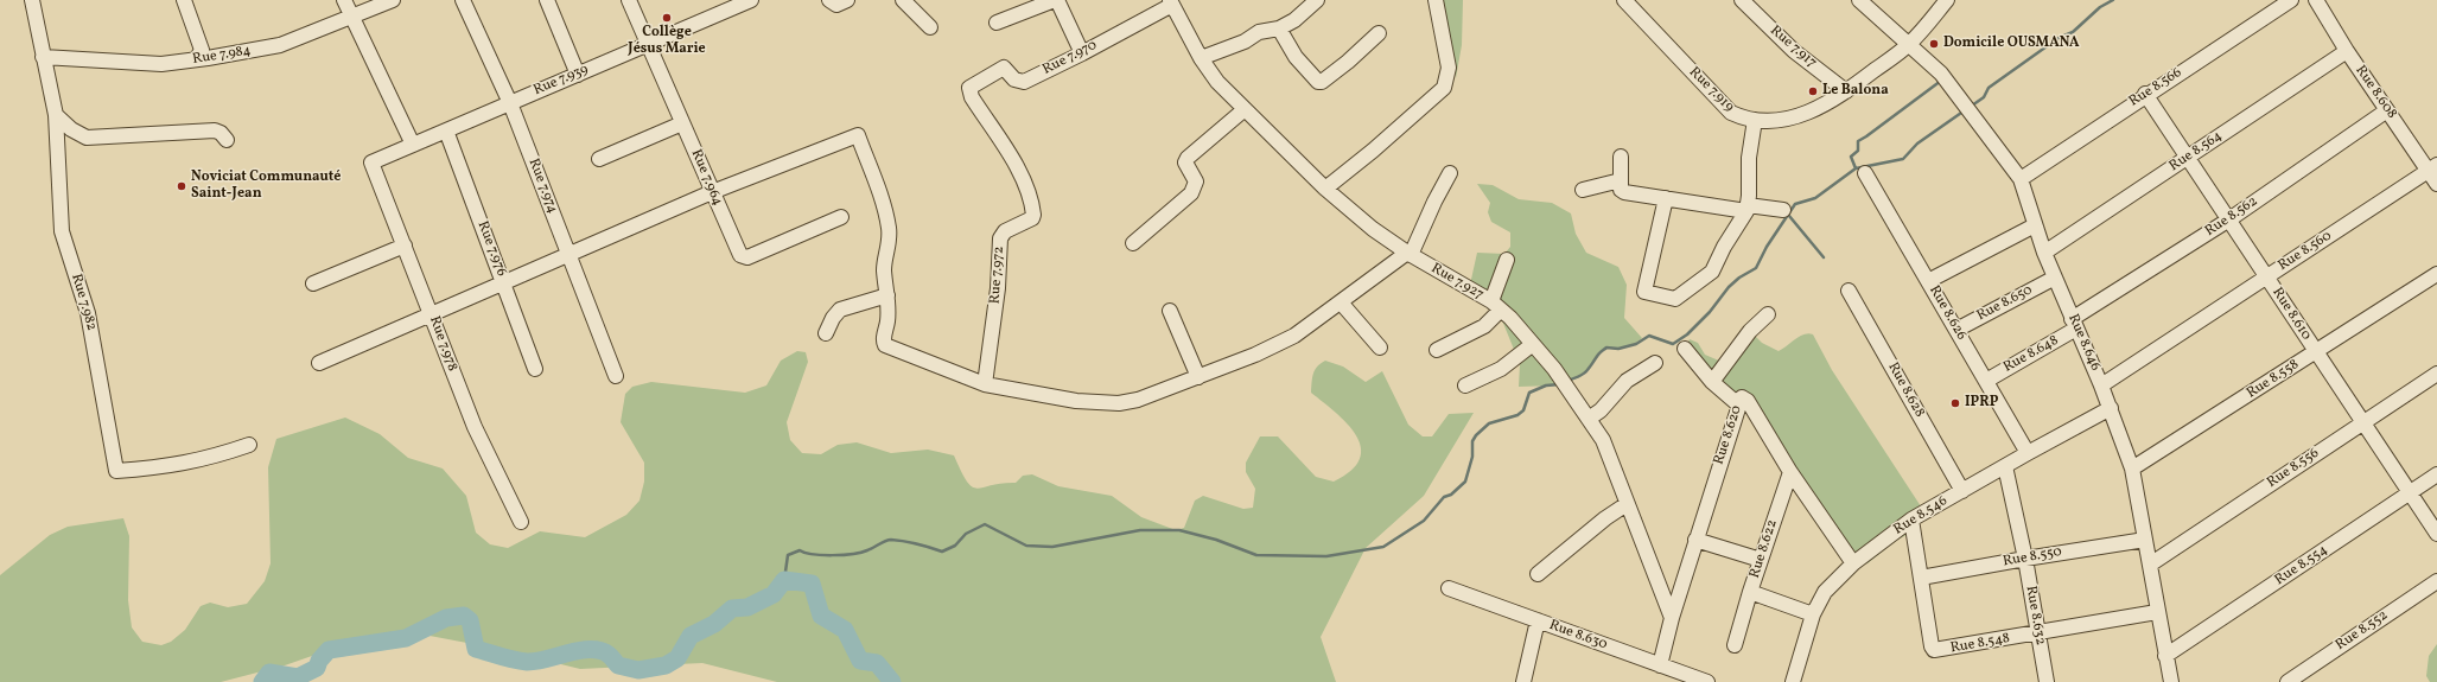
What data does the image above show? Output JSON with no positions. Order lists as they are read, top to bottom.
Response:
{
  "streets": {
    "street": [
      "Rue 7.917",
      "Rue 7.984",
      "Rue 7.970",
      "Rue 7.939",
      "Rue 8.566",
      "Rue 7.919",
      "Rue 8.608",
      "Rue 8.564",
      "Rue 7.964",
      "Rue 7.974",
      "Rue 8.562",
      "Rue 7.976",
      "Rue 8.560",
      "Rue 7.972",
      "Rue 7.927",
      "Rue 7.982",
      "Rue 8.650",
      "Rue 8.626",
      "Rue 8.610",
      "Rue 8.646",
      "Rue 7.978",
      "Rue 8.648",
      "Rue 8.558",
      "Rue 8.628",
      "Rue 8.620",
      "Rue 8.556",
      "Rue 8.546",
      "Rue 8.622",
      "Rue 8.550",
      "Rue 8.554",
      "Rue 8.632",
      "Rue 8.552",
      "Rue 8.630",
      "Rue 8.548"
    ]
  },
  "crossings": [
    ["Rue 7.917", "Rue 7.919"],
    ["Rue 7.984", "Rue 7.982"],
    ["Rue 7.970", "Rue 7.972"],
    ["Rue 7.970", "Rue 7.927"],
    ["Rue 7.939", "Rue 7.964"],
    ["Rue 7.939", "Rue 7.974"],
    ["Rue 7.939", "Rue 7.976"],
    ["Rue 7.939", "Rue 7.978"],
    ["Rue 8.566", "Rue 8.610"],
    ["Rue 8.566", "Rue 8.646"],
    ["Rue 7.919", "Rue 8.646"],
    ["Rue 8.608", "Rue 8.564"],
    ["Rue 8.608", "Rue 8.562"],
    ["Rue 8.608", "Rue 8.560"],
    ["Rue 8.564", "Rue 8.610"],
    ["Rue 8.564", "Rue 8.646"],
    ["Rue 8.562", "Rue 8.610"],
    ["Rue 8.562", "Rue 8.646"],
    ["Rue 8.562", "Rue 8.648"],
    ["Rue 8.560", "Rue 8.610"],
    ["Rue 8.560", "Rue 8.646"],
    ["Rue 7.927", "Rue 8.620"],
    ["Rue 8.650", "Rue 8.626"],
    ["Rue 8.650", "Rue 8.646"],
    ["Rue 8.626", "Rue 8.648"],
    ["Rue 8.626", "Rue 8.546"],
    ["Rue 8.610", "Rue 8.558"],
    ["Rue 8.610", "Rue 8.556"],
    ["Rue 8.610", "Rue 8.554"],
    ["Rue 8.646", "Rue 8.648"],
    ["Rue 8.646", "Rue 8.558"],
    ["Rue 8.646", "Rue 8.556"],
    ["Rue 8.646", "Rue 8.546"],
    ["Rue 8.646", "Rue 8.550"],
    ["Rue 8.646", "Rue 8.554"],
    ["Rue 8.646", "Rue 8.548"],
    ["Rue 8.628", "Rue 8.546"],
    ["Rue 8.620", "Rue 8.546"],
    ["Rue 8.620", "Rue 8.622"],
    ["Rue 8.620", "Rue 8.630"],
    ["Rue 8.546", "Rue 8.622"],
    ["Rue 8.546", "Rue 8.632"],
    ["Rue 8.546", "Rue 8.548"],
    ["Rue 8.550", "Rue 8.632"],
    ["Rue 8.550", "Rue 8.548"],
    ["Rue 8.632", "Rue 8.548"]
  ],
  "places": [
    "Collège Jésus Marie",
    "Domicile OUSMANA",
    "Le Balona",
    "Noviciat Communauté Saint-Jean",
    "IPRP"
  ]
}
